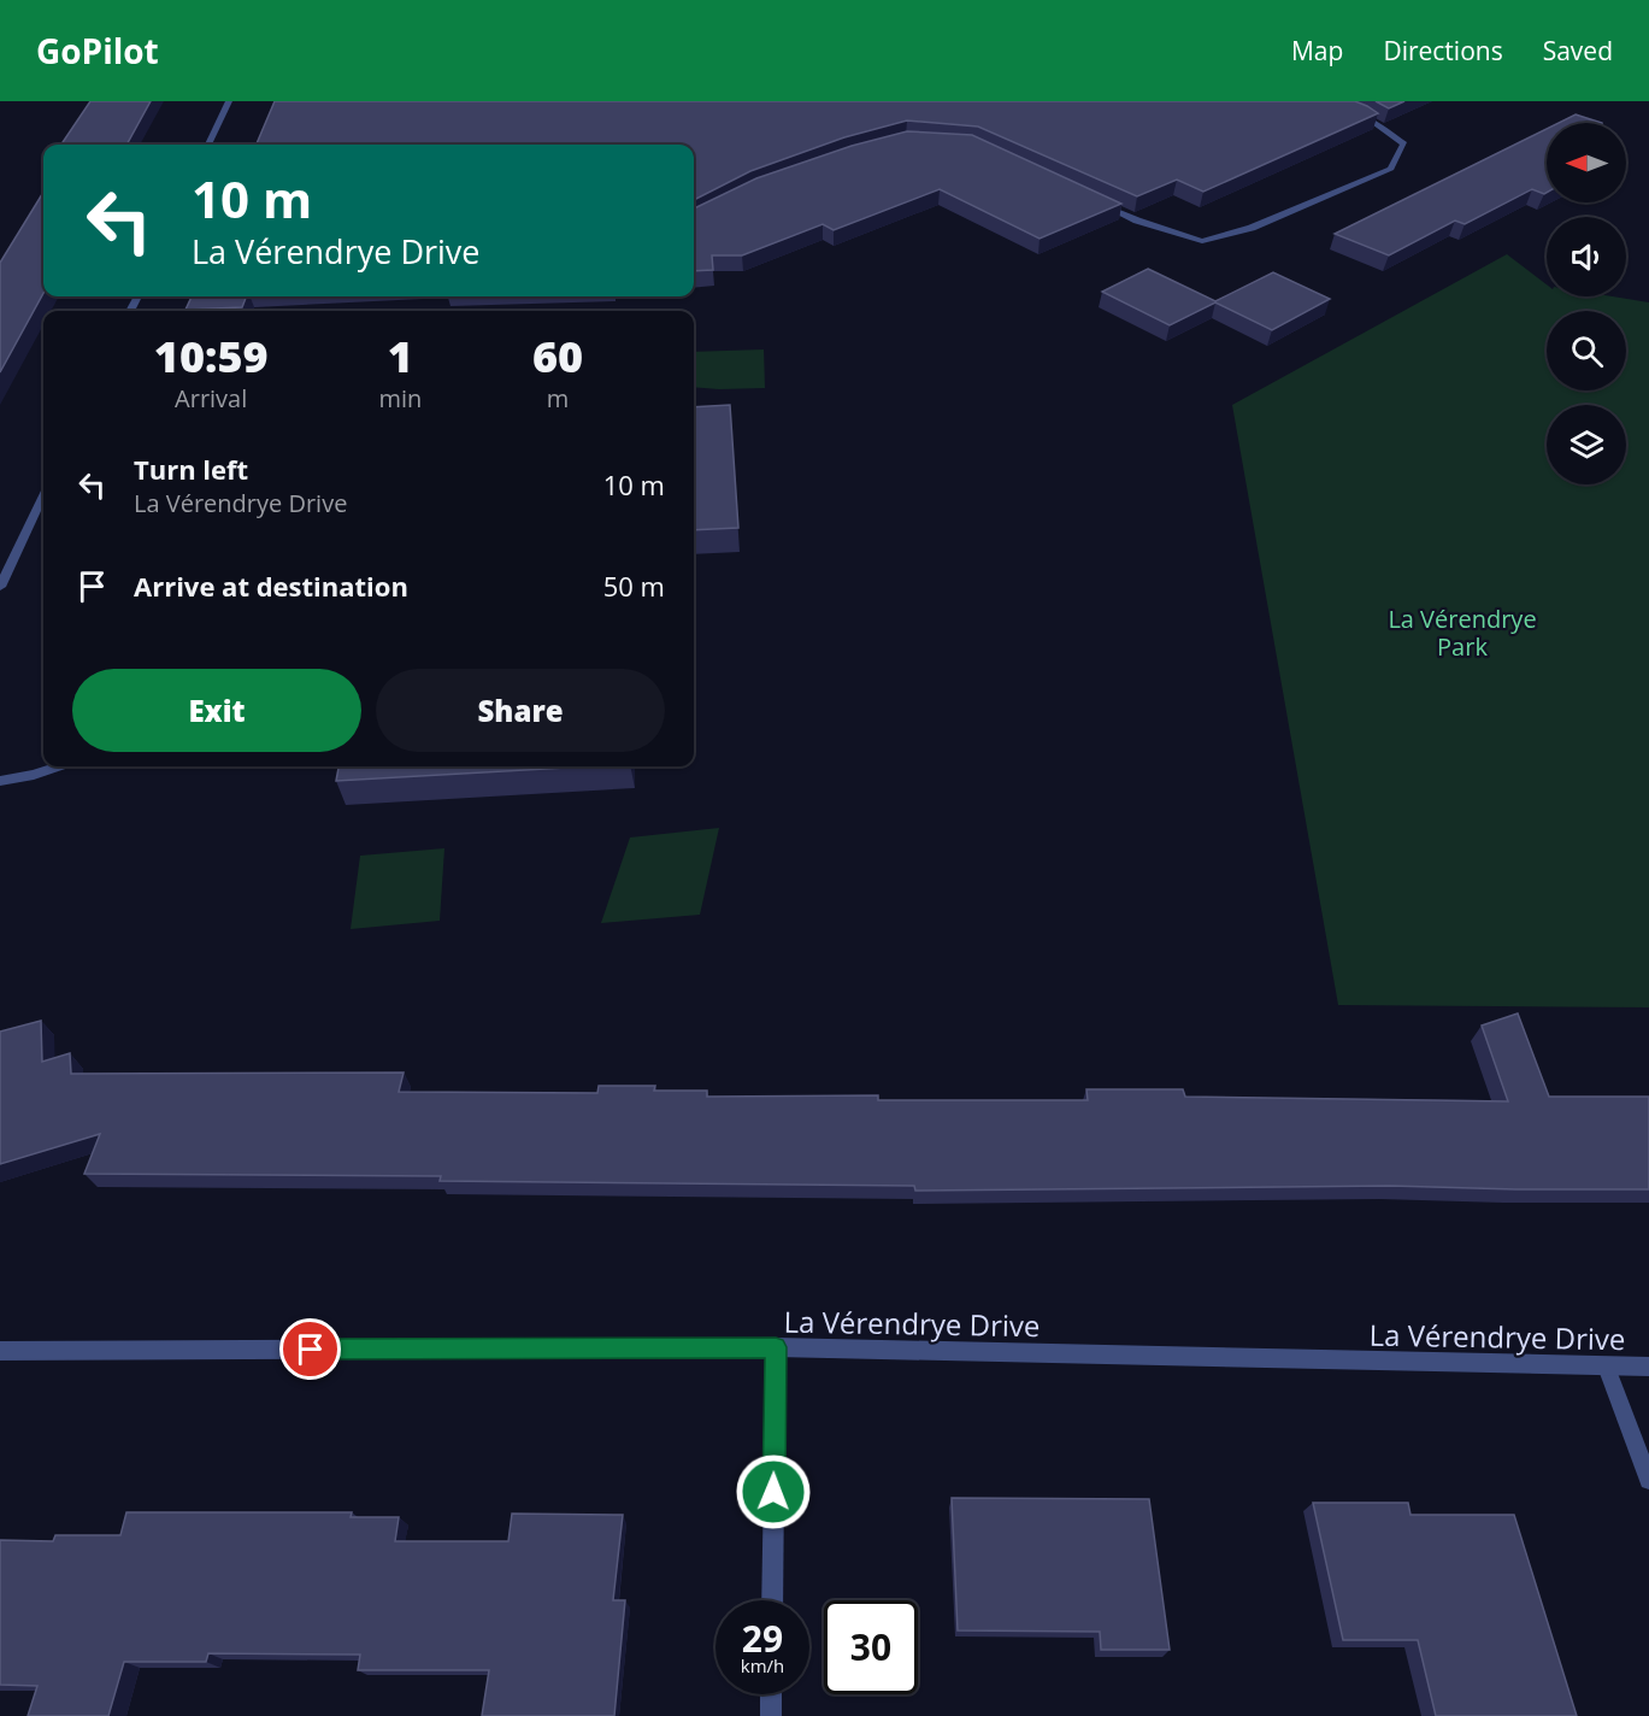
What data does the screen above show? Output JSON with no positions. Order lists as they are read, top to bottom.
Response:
{
  "streets": {
    "street": ["La Vérendrye Drive"]
  },
  "parks": ["La Vérendrye Park"],
  "north": "left",
  "page": {
    "header": "GoPilot",
    "nav": ["Map", "Directions", "Saved"],
    "turn": ["10 m", "La Vérendrye Drive"],
    "eta": [
      "10:59",
      "Arrival",
      "1",
      "min",
      "60",
      "m"
    ],
    "list": [
      {
        "name": "Turn left",
        "note": "La Vérendrye Drive",
        "value": "10 m"
      },
      {
        "name": "Arrive at destination",
        "value": "50 m"
      }
    ],
    "buttons": ["Exit", "Share"],
    "speed": "29 km/h",
    "limit": "30"
  }
}
